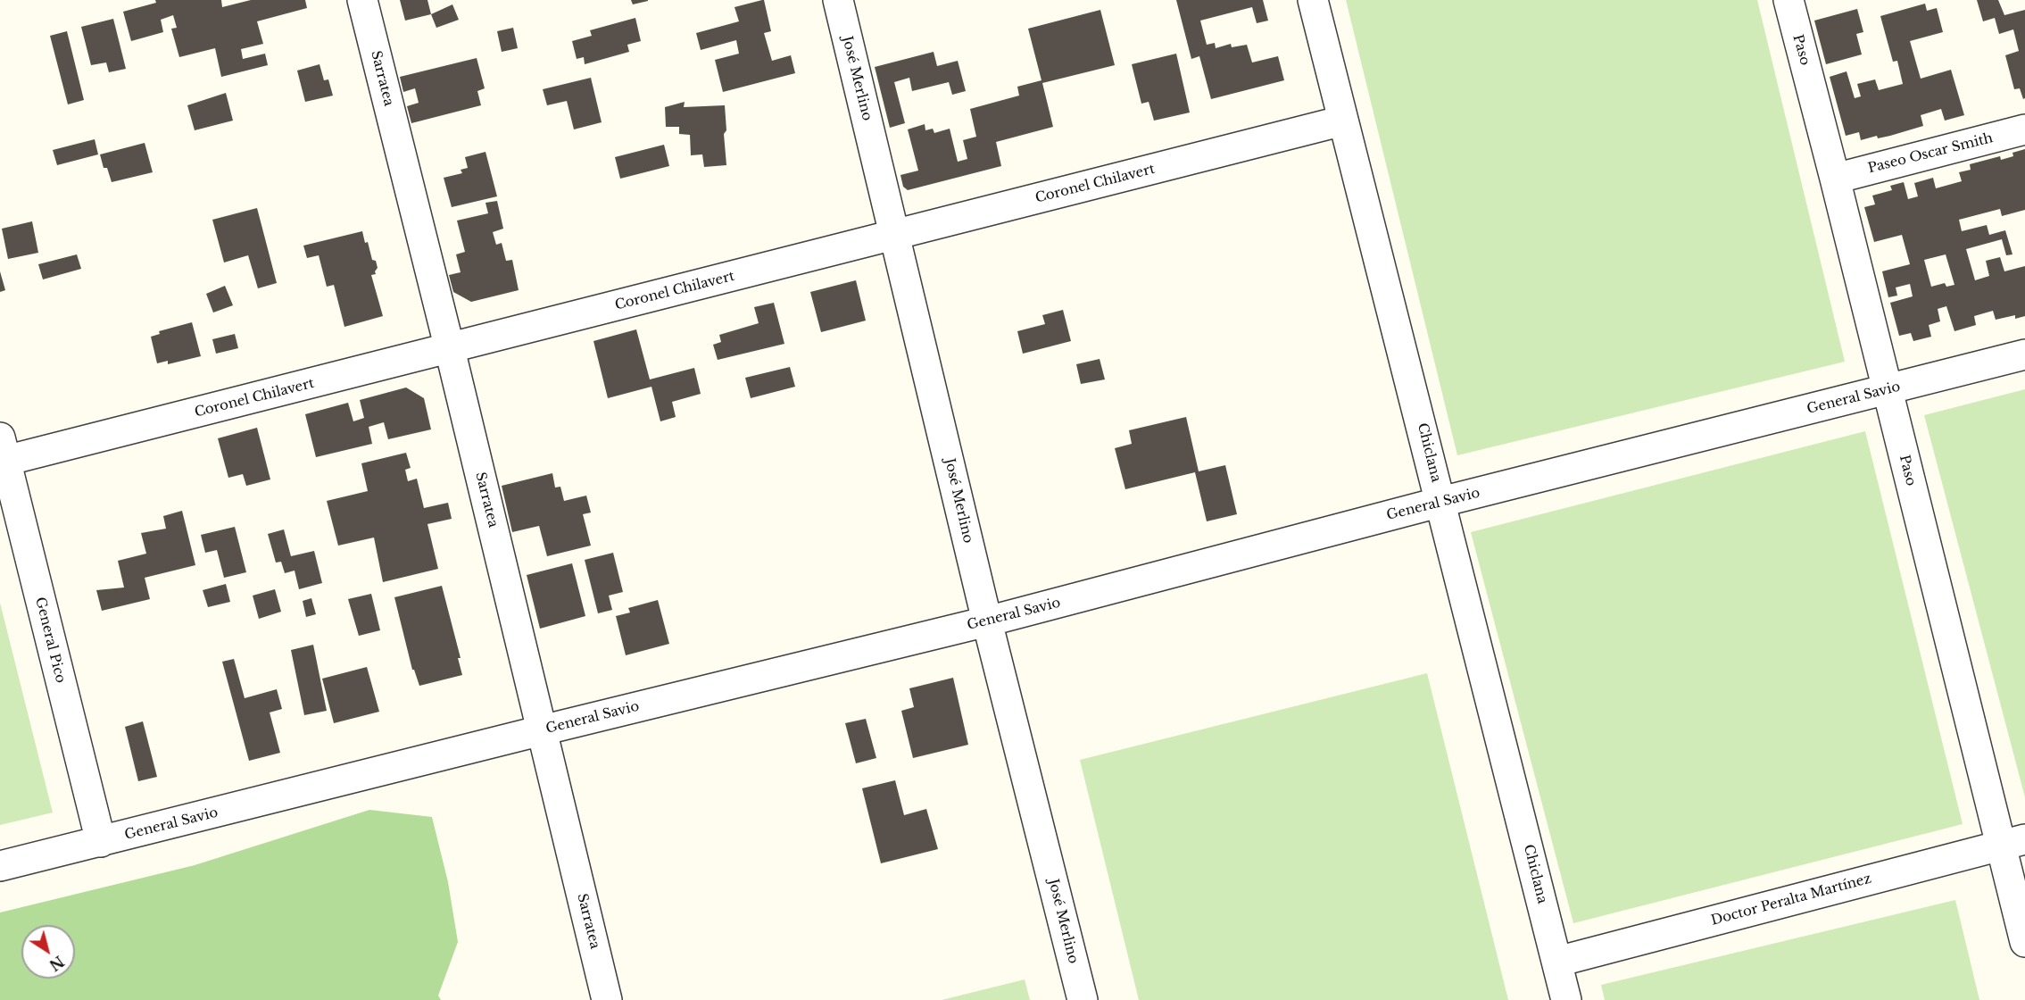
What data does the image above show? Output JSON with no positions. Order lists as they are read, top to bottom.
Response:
{
  "streets": {
    "street": [
      "Paso",
      "Sarratea",
      "José Merlino",
      "Paseo Oscar Smith",
      "Coronel Chilavert",
      "General Savio",
      "Chiclana",
      "General Pico",
      "Doctor Peralta Martínez"
    ]
  },
  "crossings": [
    ["Paso", "Paseo Oscar Smith"],
    ["Paso", "General Savio"],
    ["Paso", "Doctor Peralta Martínez"],
    ["Sarratea", "Coronel Chilavert"],
    ["Sarratea", "General Savio"],
    ["José Merlino", "Coronel Chilavert"],
    ["José Merlino", "General Savio"],
    ["Coronel Chilavert", "Chiclana"],
    ["Coronel Chilavert", "General Pico"],
    ["General Savio", "Chiclana"],
    ["General Savio", "General Pico"],
    ["Chiclana", "Doctor Peralta Martínez"]
  ],
  "north": "bottom right"
}
